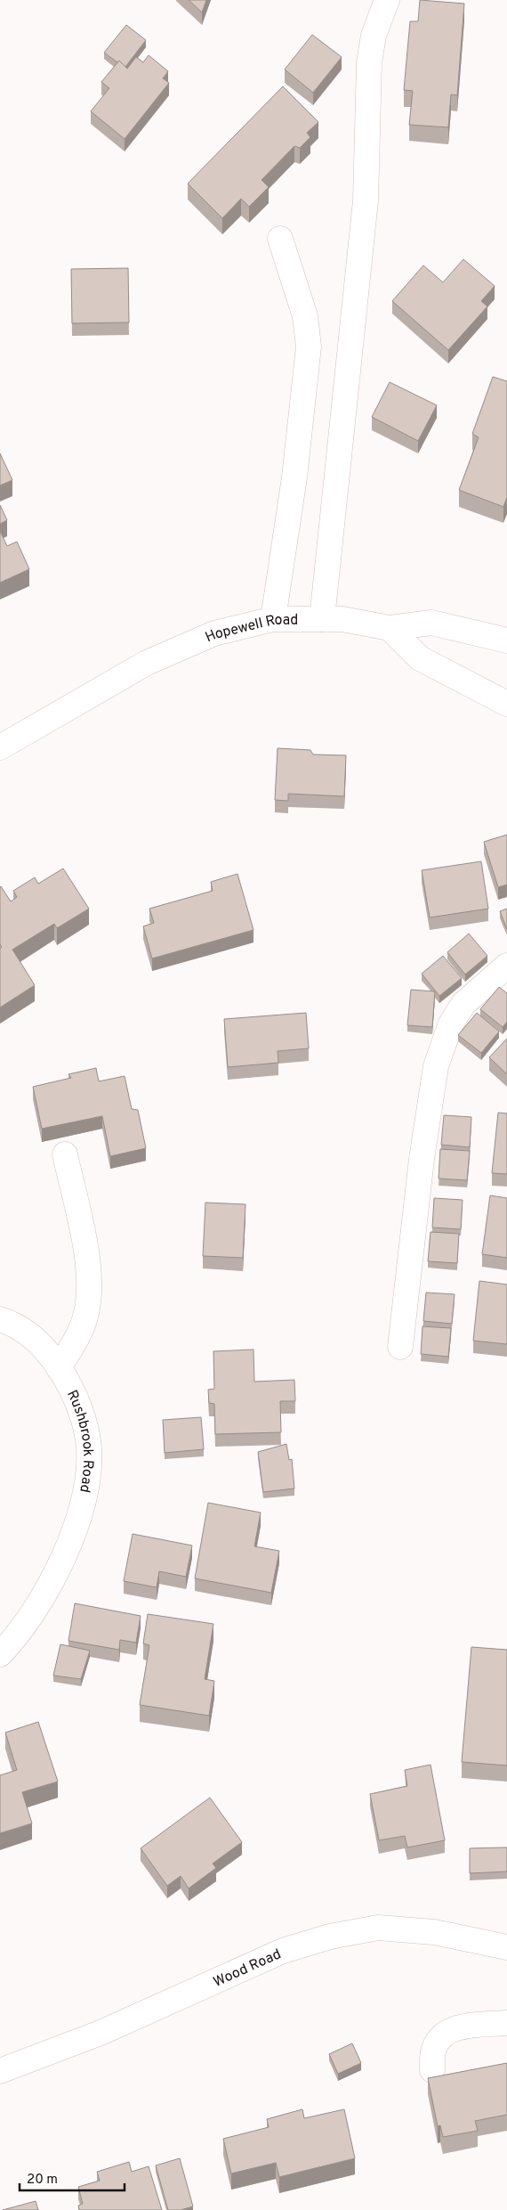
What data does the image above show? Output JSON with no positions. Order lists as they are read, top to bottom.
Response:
{
  "streets": {
    "street": ["Hopewell Road", "Rushbrook Road", "Wood Road"]
  },
  "scale_bar": "20 m"
}
